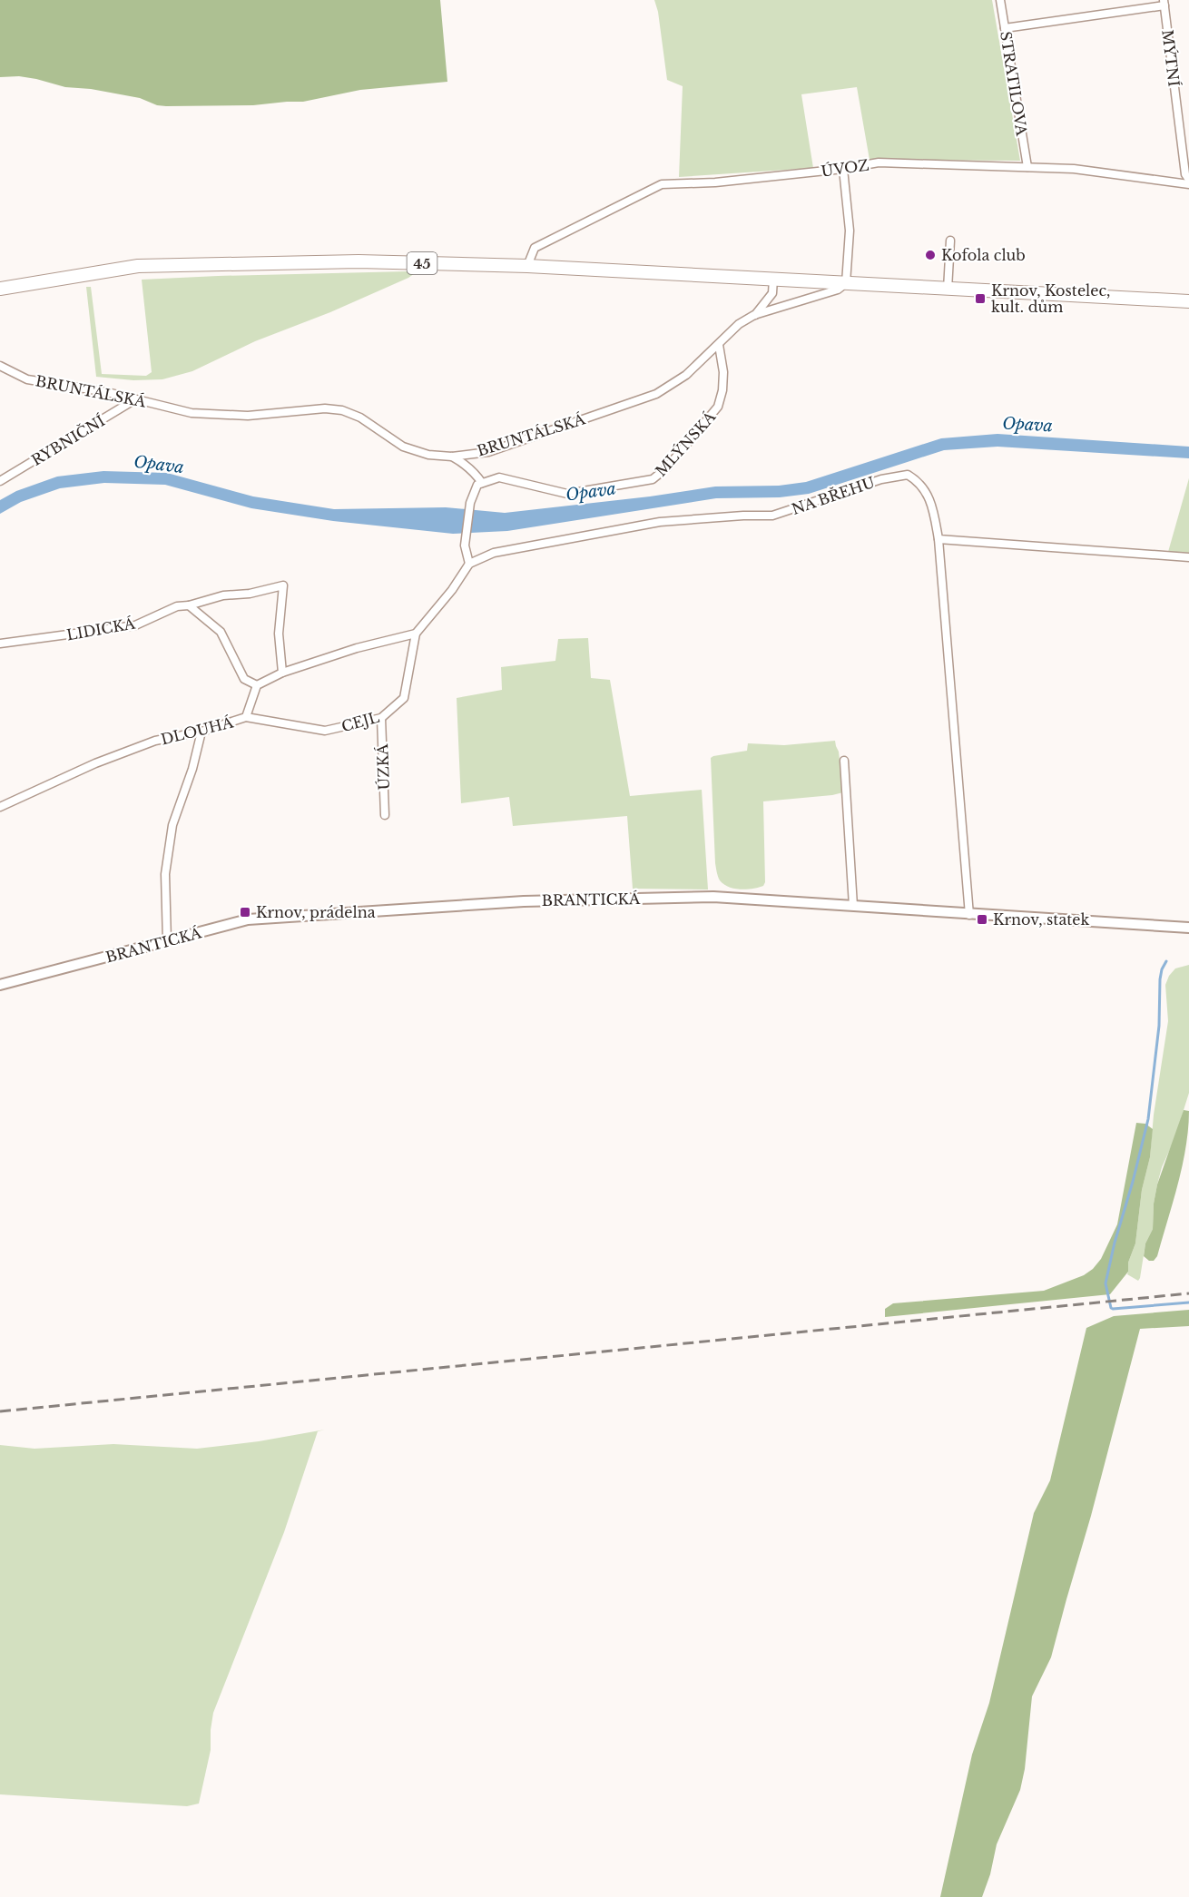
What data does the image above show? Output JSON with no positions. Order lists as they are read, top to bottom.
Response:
{
  "streets": {
    "main road": ["45", "BRUNTÁLSKÁ"],
    "street": [
      "MÝTNÍ",
      "STRATILOVA",
      "ÚVOZ",
      "RYBNIČNÍ",
      "MLÝNSKÁ",
      "NA BŘEHU",
      "LIDICKÁ",
      "CEJL",
      "DLOUHÁ",
      "ÚZKÁ",
      "BRANTICKÁ"
    ]
  },
  "crossings": [
    ["STRATILOVA", "ÚVOZ"],
    ["ÚVOZ", "BRUNTÁLSKÁ"],
    ["BRUNTÁLSKÁ", "RYBNIČNÍ"],
    ["BRUNTÁLSKÁ", "MLÝNSKÁ"],
    ["CEJL", "DLOUHÁ"],
    ["CEJL", "ÚZKÁ"]
  ],
  "water": ["Opava"],
  "places": {
    "other": ["Kofola club"],
    "transit": ["Krnov, Kostelec, kult. dům", "Krnov, prádelna", "Krnov, statek"]
  }
}
